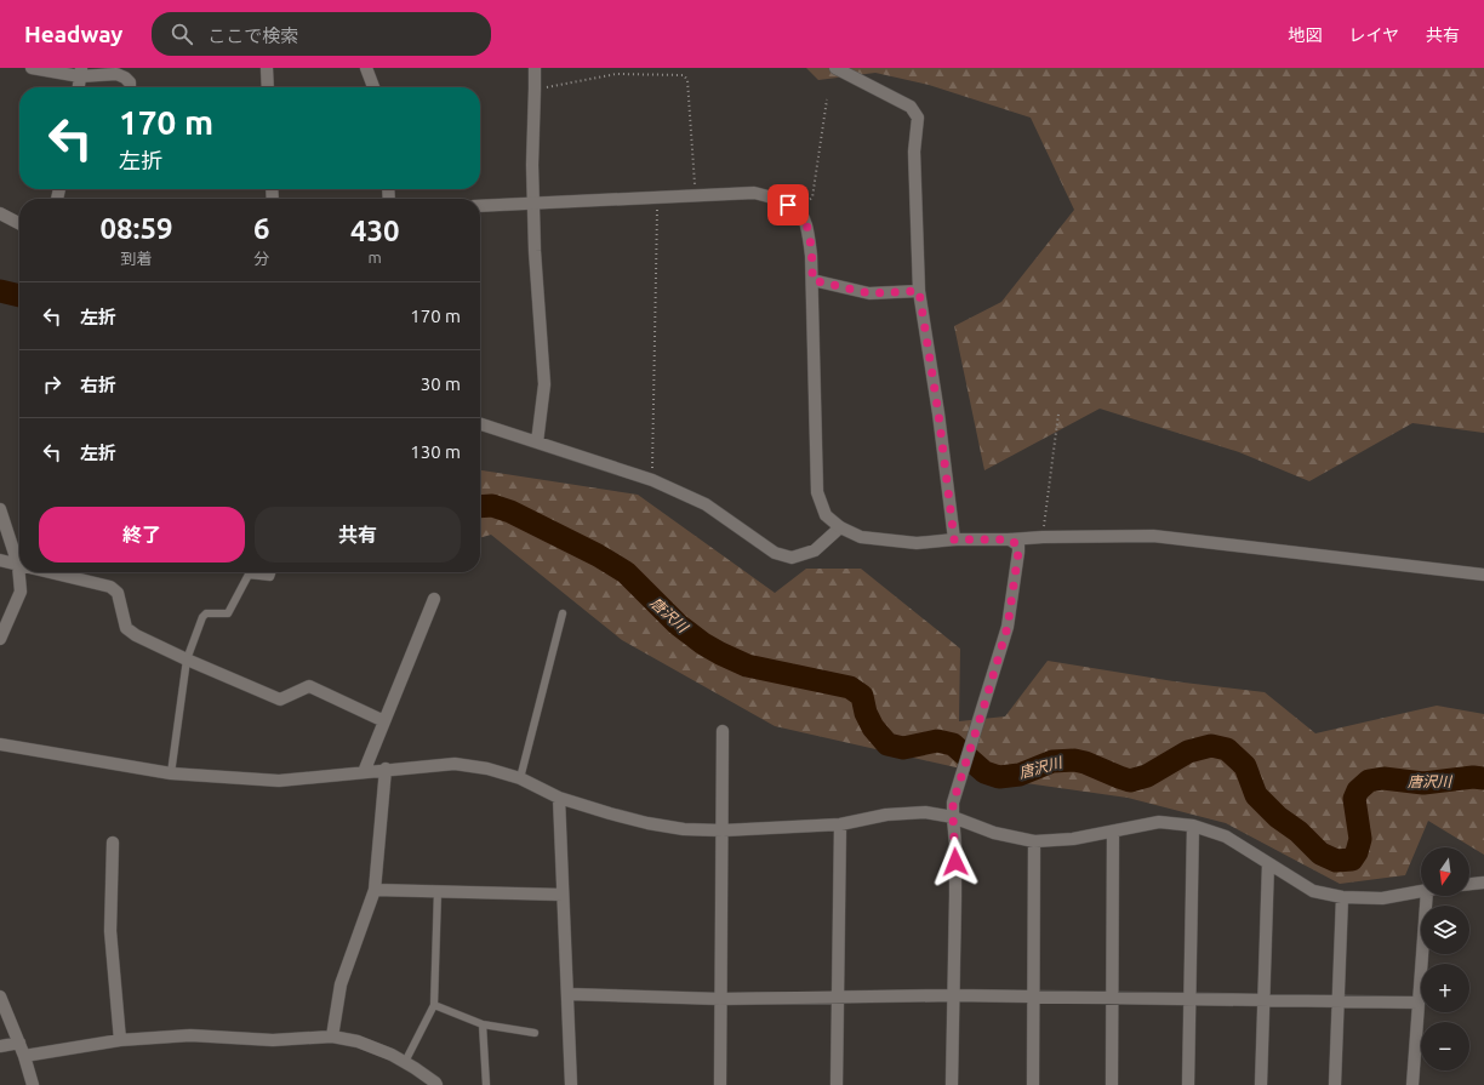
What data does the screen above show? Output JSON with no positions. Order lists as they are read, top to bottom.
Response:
{
  "water": ["唐沢川"],
  "north": "bottom",
  "page": {
    "header": "Headway",
    "search": "ここで検索",
    "nav": ["地図", "レイヤ", "共有"],
    "turn": ["170 m", "左折"],
    "eta": [
      "08:59",
      "到着",
      "6",
      "分",
      "430",
      "m"
    ],
    "list": [
      {
        "name": "左折",
        "value": "170 m"
      },
      {
        "name": "右折",
        "value": "30 m"
      },
      {
        "name": "左折",
        "value": "130 m"
      }
    ],
    "buttons": ["終了", "共有"],
    "map_buttons": ["+", "−"]
  }
}
